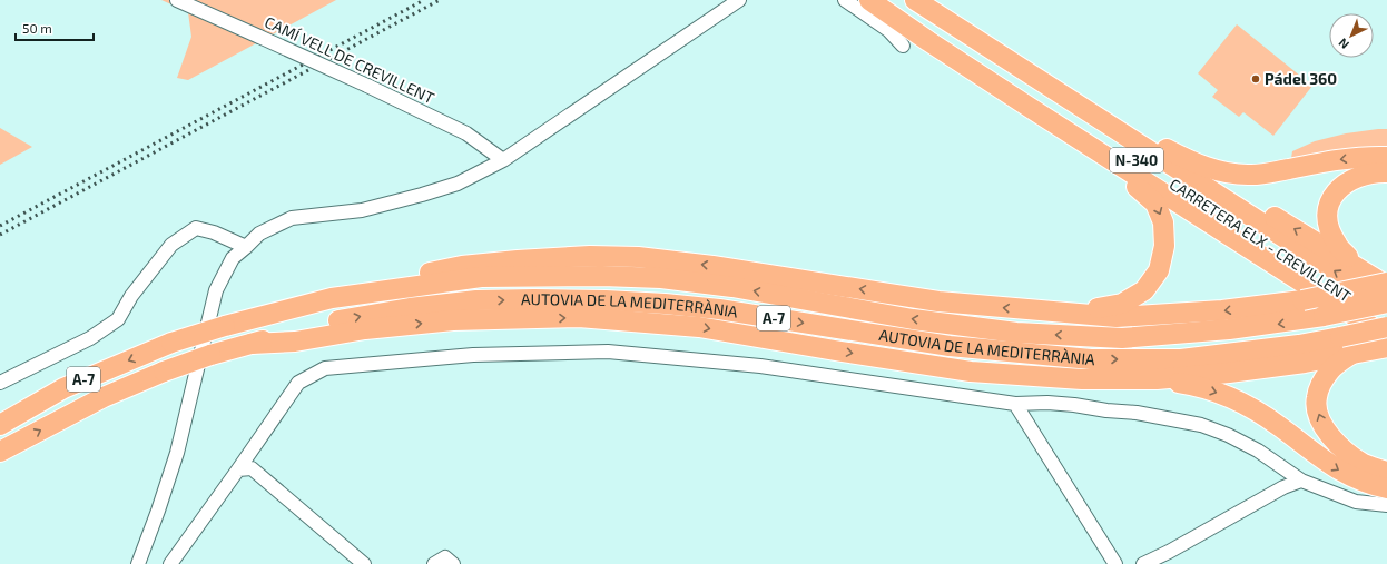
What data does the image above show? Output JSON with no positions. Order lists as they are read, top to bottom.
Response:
{
  "streets": {
    "highway": [
      "N-340",
      "CARRETERA ELX - CREVILLENT",
      "AUTOVIA DE LA MEDITERRÀNIA",
      "A-7"
    ],
    "street": ["CAMÍ VELL DE CREVILLENT"]
  },
  "crossings": [
    ["CARRETERA ELX - CREVILLENT", "AUTOVIA DE LA MEDITERRÀNIA"]
  ],
  "places": ["Pádel 360"],
  "scale_bar": "50 m",
  "north": "bottom left"
}
